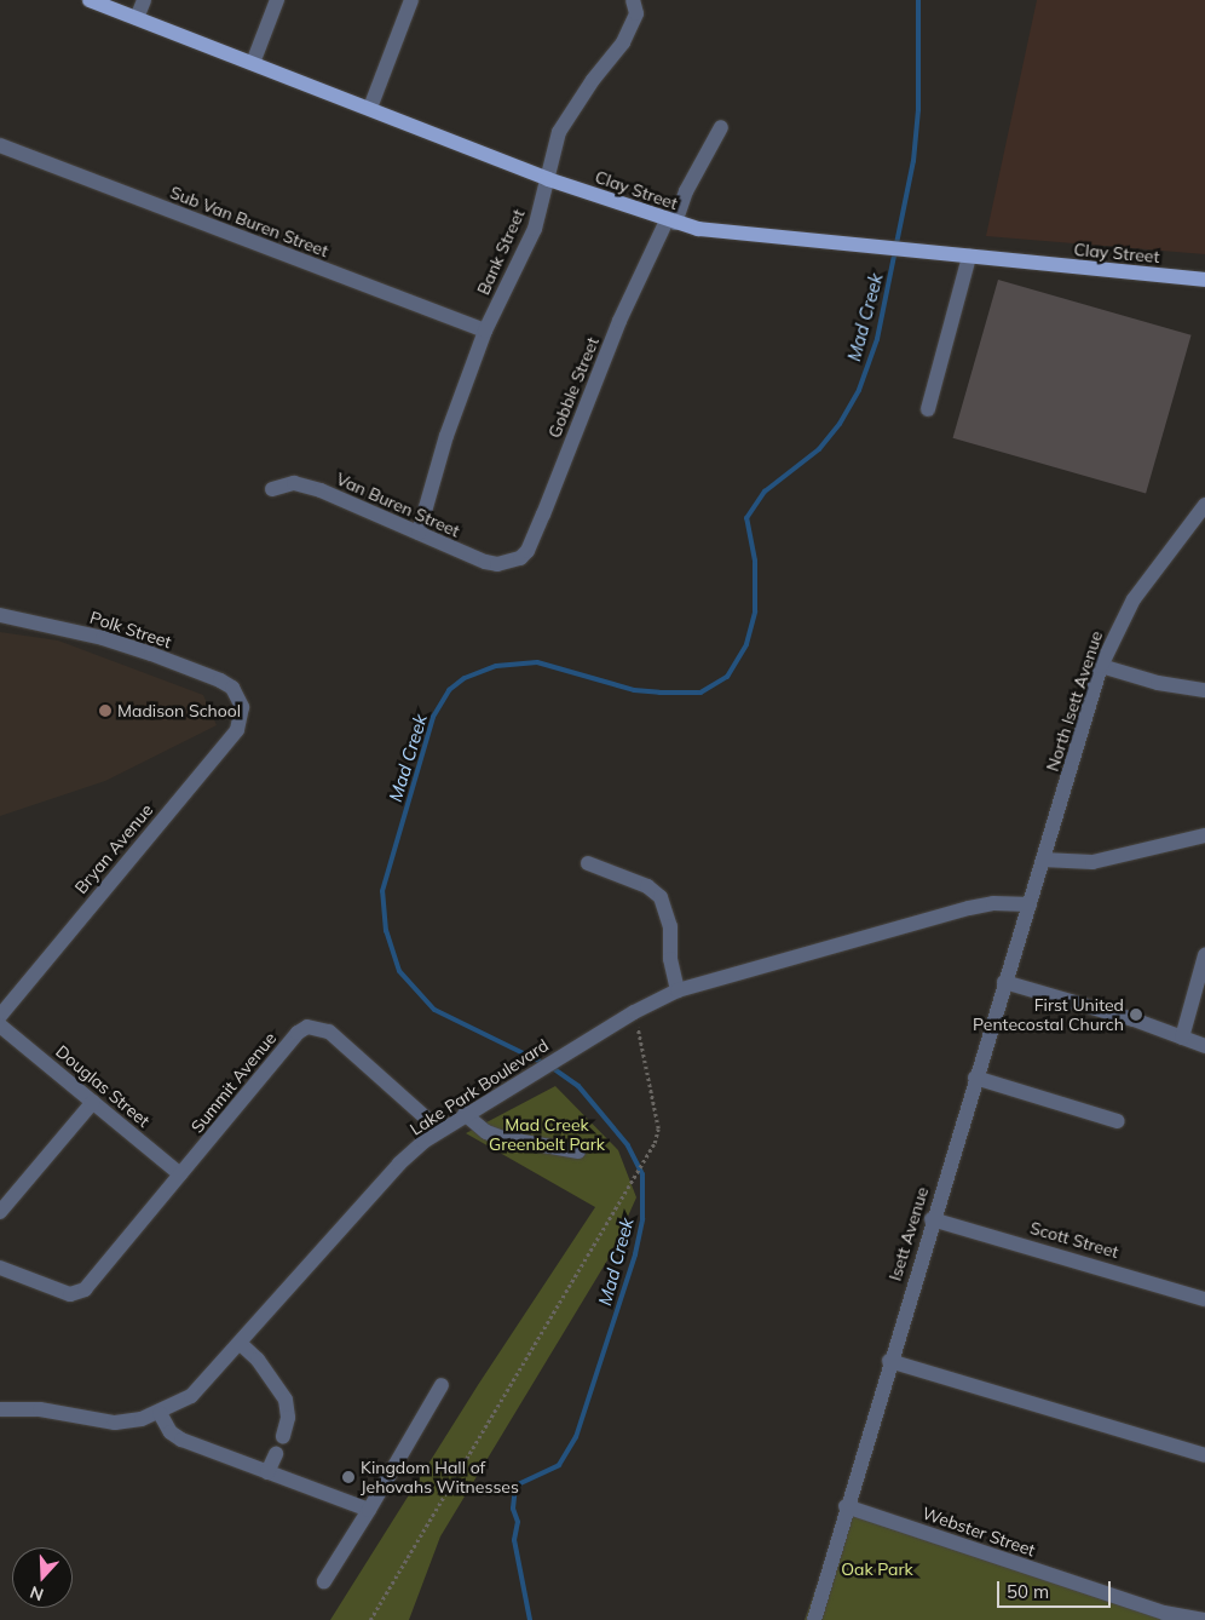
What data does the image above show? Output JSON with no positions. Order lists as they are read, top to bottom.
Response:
{
  "streets": {
    "main road": ["Clay Street"],
    "street": [
      "Sub Van Buren Street",
      "Bank Street",
      "Gobble Street",
      "Van Buren Street",
      "Polk Street",
      "North Isett Avenue",
      "Bryan Avenue",
      "Summit Avenue",
      "Douglas Street",
      "Lake Park Boulevard",
      "Isett Avenue",
      "Scott Street",
      "Webster Street"
    ]
  },
  "crossings": [
    ["Clay Street", "Bank Street"],
    ["Clay Street", "Gobble Street"],
    ["Sub Van Buren Street", "Bank Street"],
    ["Bank Street", "Van Buren Street"],
    ["Gobble Street", "Van Buren Street"],
    ["Polk Street", "Bryan Avenue"],
    ["North Isett Avenue", "Isett Avenue"],
    ["Summit Avenue", "Douglas Street"],
    ["Summit Avenue", "Lake Park Boulevard"],
    ["Lake Park Boulevard", "Isett Avenue"],
    ["Isett Avenue", "Scott Street"],
    ["Isett Avenue", "Webster Street"]
  ],
  "water": ["Mad Creek"],
  "parks": ["Mad Creek Greenbelt Park", "Oak Park"],
  "places": ["Madison School", "First United Pentecostal Church", "Kingdom Hall of Jehovahs Witnesses"],
  "scale_bar": "50 m",
  "north": "bottom"
}
